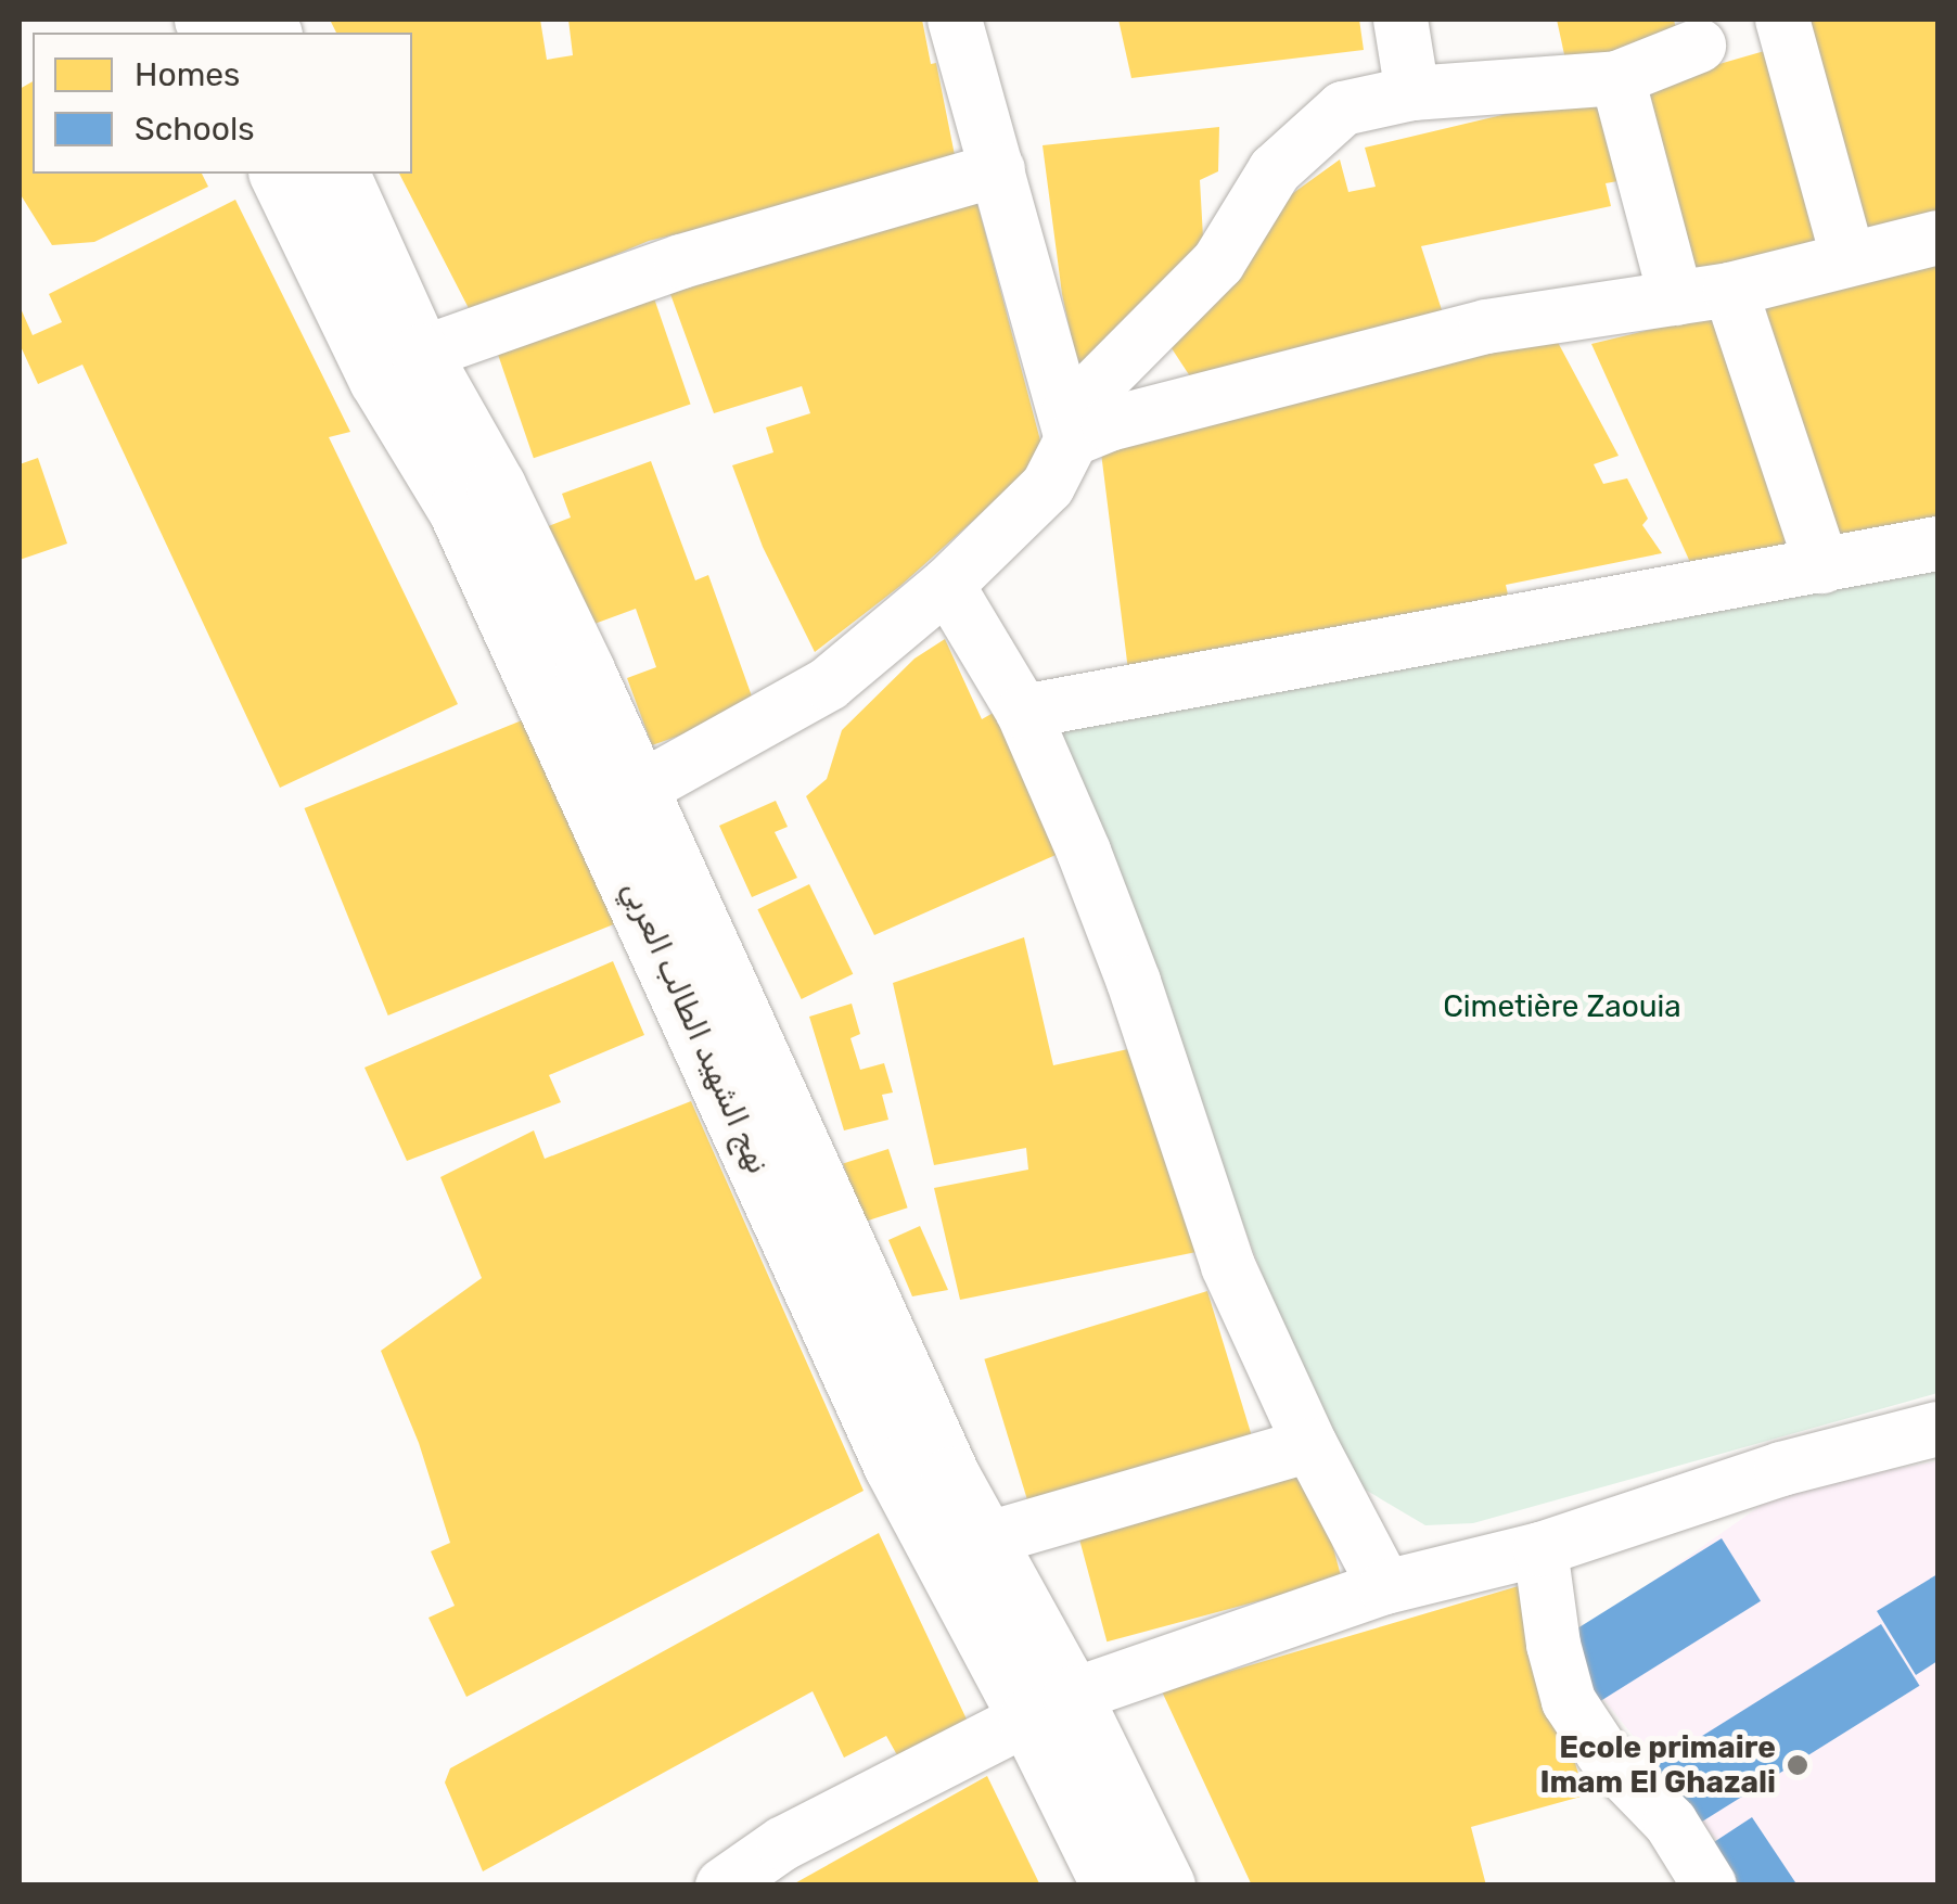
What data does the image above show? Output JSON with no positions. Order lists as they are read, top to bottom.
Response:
{
  "streets": {
    "main road": ["نهج الشهيد الطالب العربي"]
  },
  "parks": ["Cimetière Zaouia"],
  "places": ["Ecole primaire Imam El Ghazali"],
  "legend": ["Homes", "Schools"]
}
